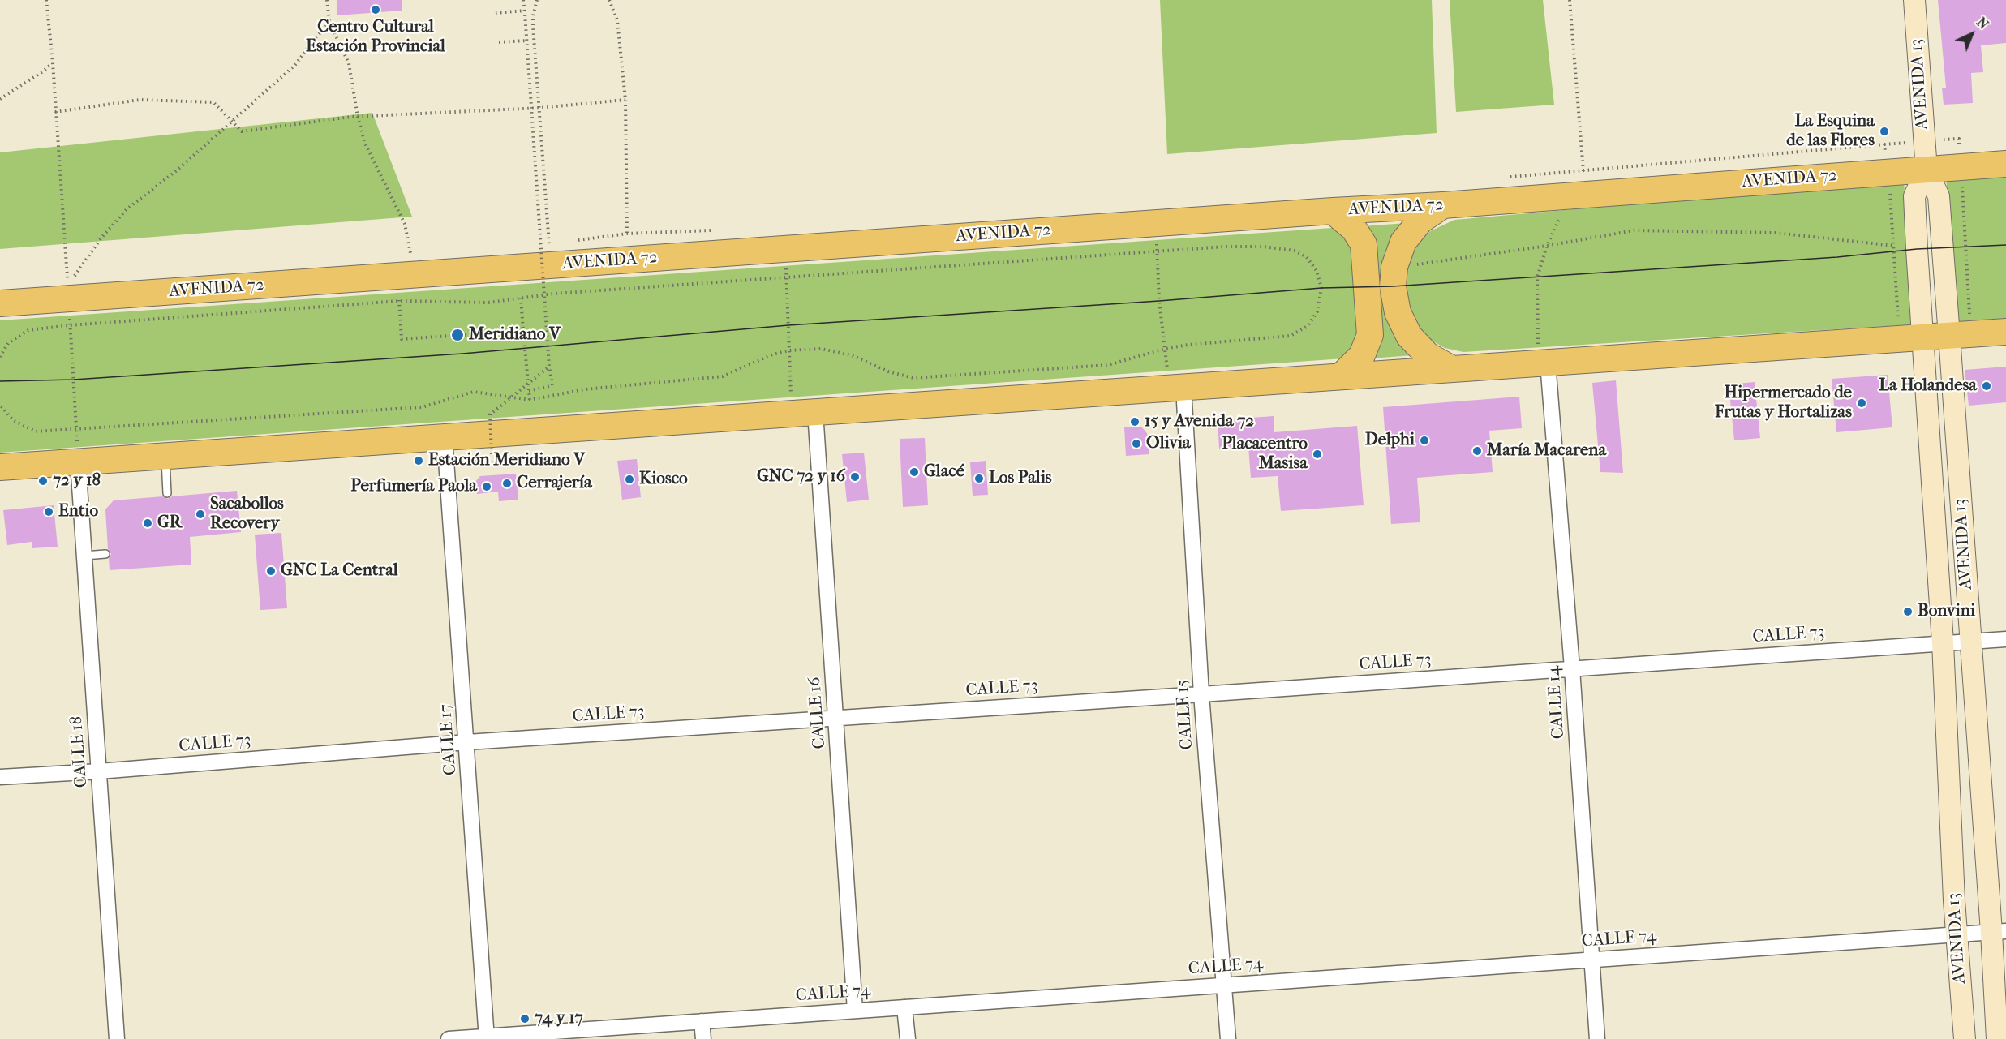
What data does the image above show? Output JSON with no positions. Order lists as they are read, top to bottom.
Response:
{
  "streets": {
    "highway": ["AVENIDA 72"],
    "street": [
      "AVENIDA 13",
      "CALLE 73",
      "CALLE 14",
      "CALLE 16",
      "CALLE 15",
      "CALLE 17",
      "CALLE 18",
      "CALLE 74"
    ]
  },
  "crossings": [
    ["AVENIDA 13", "AVENIDA 72"],
    ["AVENIDA 13", "CALLE 73"],
    ["AVENIDA 13", "CALLE 74"],
    ["CALLE 73", "CALLE 14"],
    ["CALLE 73", "CALLE 16"],
    ["CALLE 73", "CALLE 15"],
    ["CALLE 73", "CALLE 17"],
    ["CALLE 73", "CALLE 18"],
    ["CALLE 14", "CALLE 74"],
    ["CALLE 16", "CALLE 74"],
    ["CALLE 15", "CALLE 74"],
    ["CALLE 17", "CALLE 74"]
  ],
  "places": [
    "Centro Cultural Estación Provincial",
    "La Esquina de las Flores",
    "Meridiano V",
    "La Holandesa",
    "Hipermercado de Frutas y Hortalizas",
    "15 y Avenida 72",
    "Delphi",
    "Olivia",
    "María Macarena",
    "Placacentro Masisa",
    "Estación Meridiano V",
    "Glacé",
    "GNC 72 y 16",
    "Los Palis",
    "Kiosco",
    "72 y 18",
    "Cerrajería",
    "Perfumería Paola",
    "Entio",
    "Sacabollos Recovery",
    "GR",
    "GNC La Central",
    "Bonvini",
    "74 y 17"
  ],
  "north": "top right"
}
